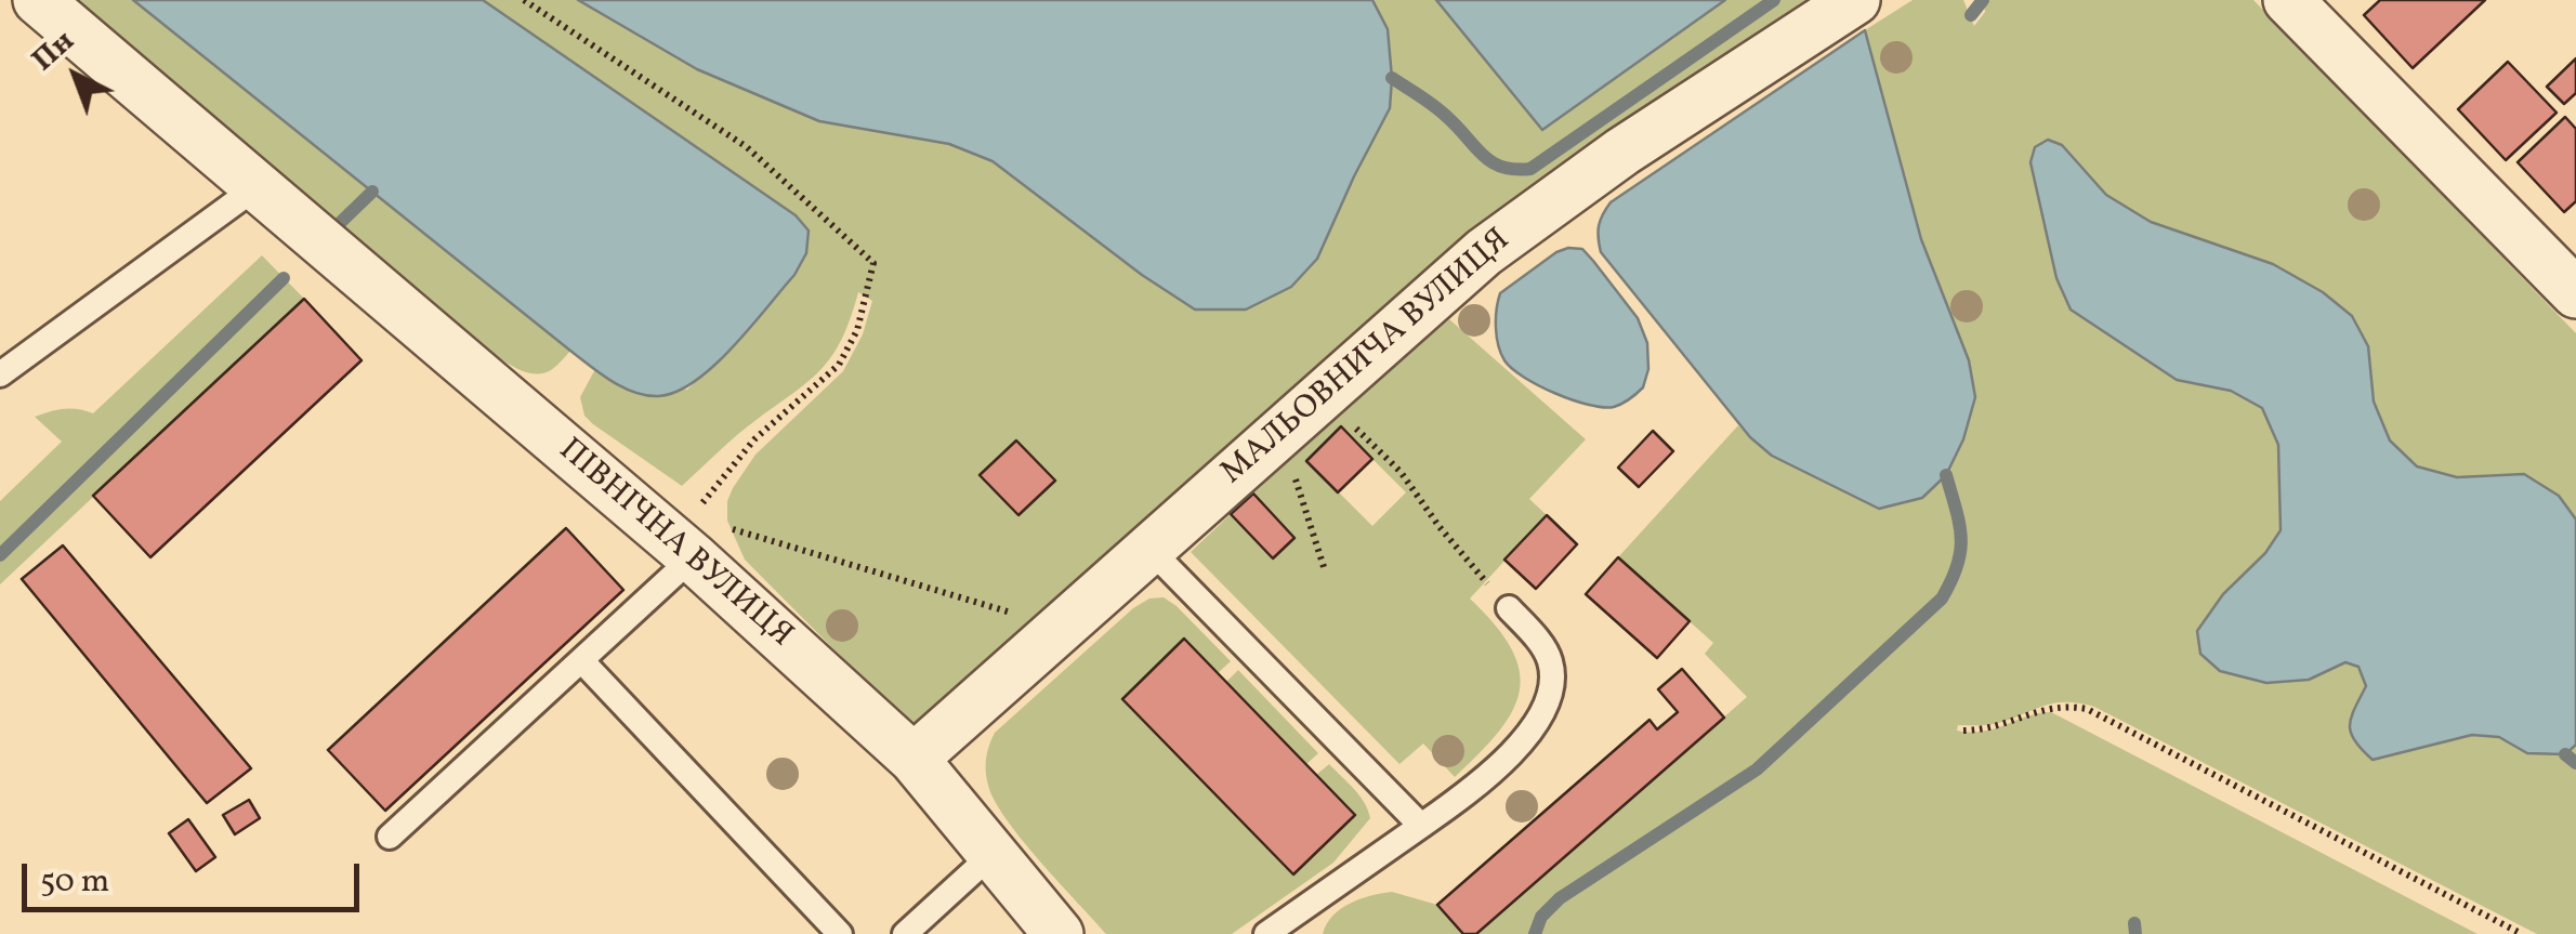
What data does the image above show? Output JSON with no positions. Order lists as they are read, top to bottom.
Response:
{
  "streets": {
    "street": ["МАЛЬОВНИЧА ВУЛИЦЯ", "ПІВНІЧНА ВУЛИЦЯ"]
  },
  "crossings": [
    ["МАЛЬОВНИЧА ВУЛИЦЯ", "ПІВНІЧНА ВУЛИЦЯ"]
  ],
  "scale_bar": "50 m",
  "north": "top left"
}
